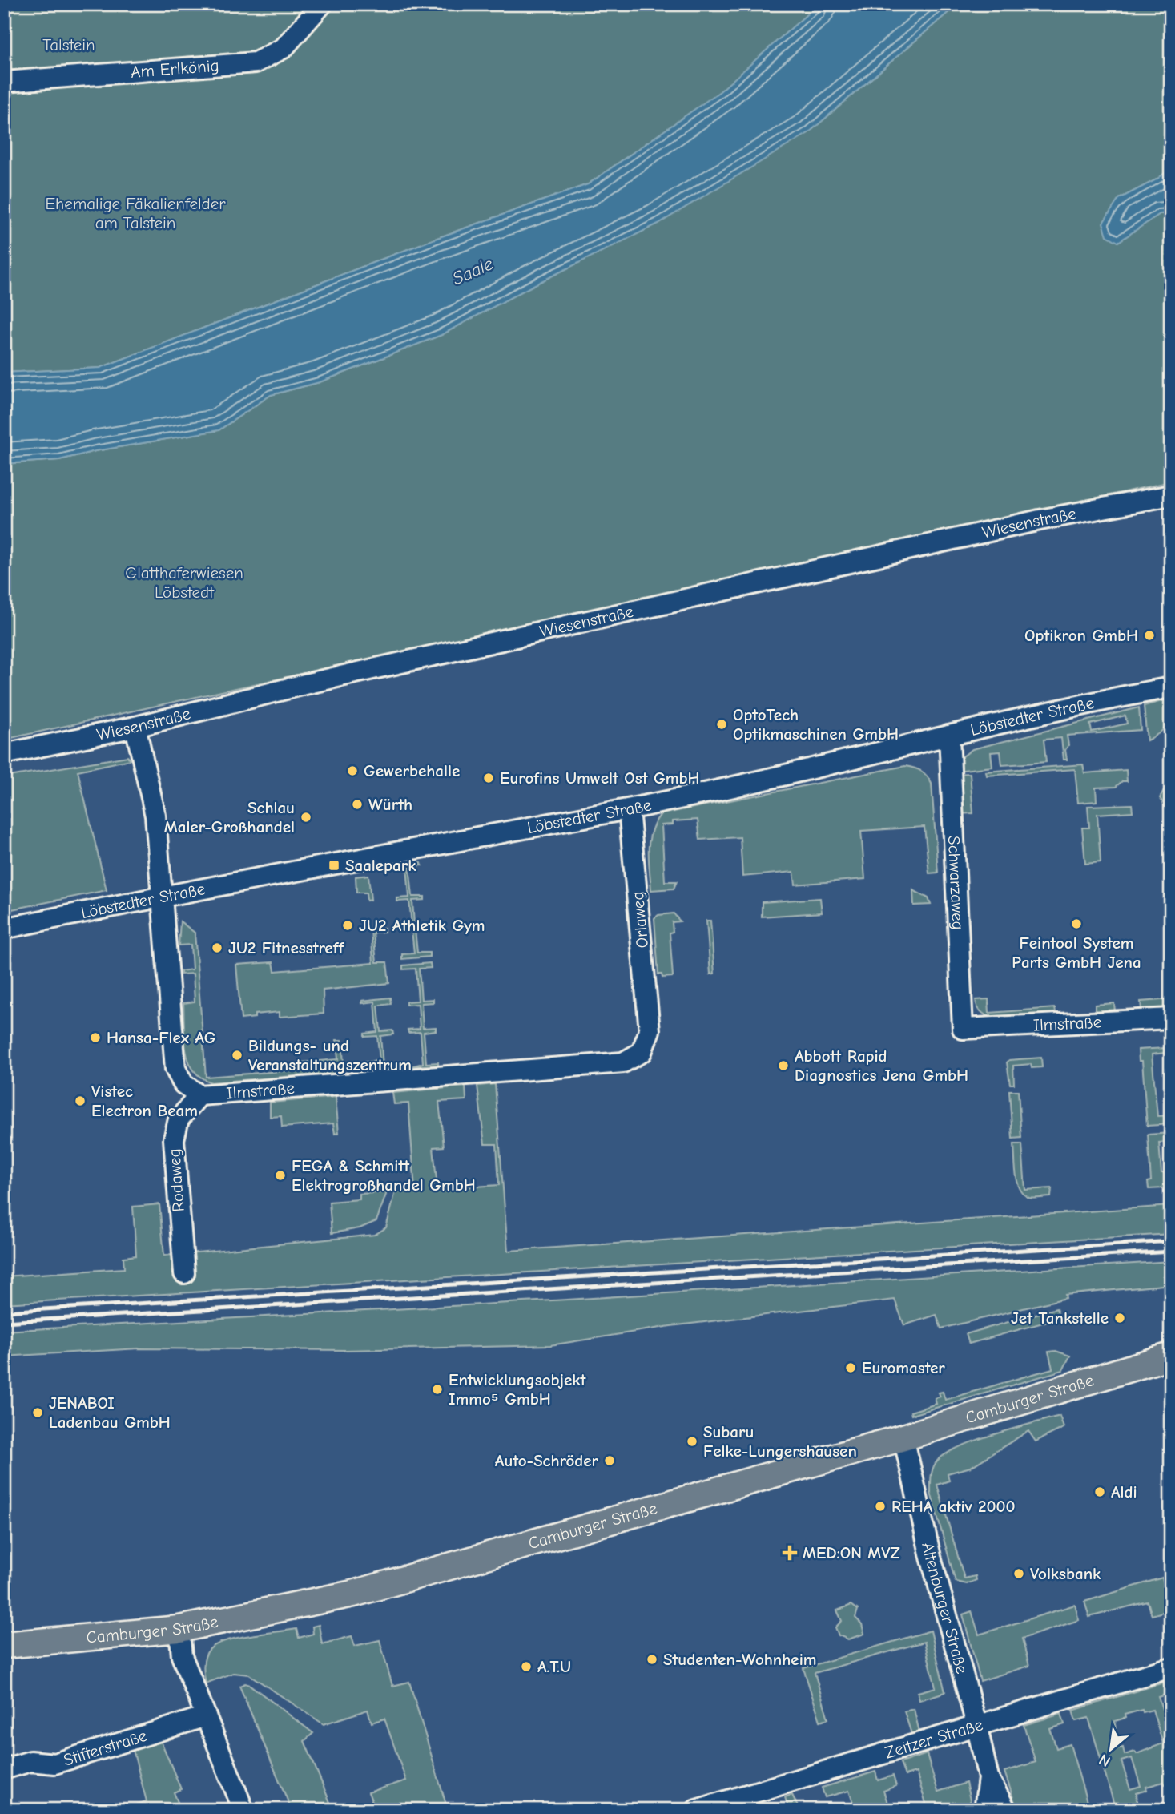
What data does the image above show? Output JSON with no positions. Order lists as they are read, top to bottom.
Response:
{
  "streets": {
    "main road": ["Camburger Straße"],
    "street": [
      "Am Erlkönig",
      "Wiesenstraße",
      "Löbstedter Straße",
      "Schwarzaweg",
      "Orlaweg",
      "Ilmstraße",
      "Rodaweg",
      "Altenburger Straße",
      "Zeitzer Straße",
      "Stifterstraße"
    ]
  },
  "crossings": [
    ["Löbstedter Straße", "Schwarzaweg"],
    ["Löbstedter Straße", "Orlaweg"],
    ["Schwarzaweg", "Ilmstraße"],
    ["Orlaweg", "Ilmstraße"],
    ["Ilmstraße", "Rodaweg"],
    ["Camburger Straße", "Altenburger Straße"],
    ["Altenburger Straße", "Zeitzer Straße"]
  ],
  "water": ["Saale"],
  "parks": ["Talstein", "Ehemalige Fäkalienfelder am Talstein", "Glatthaferwiesen Löbstedt"],
  "places": {
    "other": [
      "Optikron GmbH",
      "OptoTech Optikmaschinen GmbH",
      "Gewerbehalle",
      "Eurofins Umwelt Ost GmbH",
      "Würth",
      "Schlau Maler-Großhandel",
      "Feintool System Parts GmbH Jena",
      "JU2 Athletik Gym",
      "JU2 Fitnesstreff",
      "Hansa-Flex AG",
      "Bildungs- und Veranstaltungszentrum",
      "Abbott Rapid Diagnostics Jena GmbH",
      "Vistec Electron Beam",
      "FEGA & Schmitt Elektrogroßhandel GmbH",
      "Jet Tankstelle",
      "Euromaster",
      "Entwicklungsobjekt Immo⁵ GmbH",
      "JENABOI Ladenbau GmbH",
      "Subaru Felke-Lungershausen",
      "Auto-Schröder",
      "Aldi",
      "REHA aktiv 2000",
      "Volksbank",
      "Studenten-Wohnheim",
      "A.T.U"
    ],
    "transit": ["Saalepark"],
    "health": ["MED:ON MVZ"]
  },
  "north": "bottom left"
}
